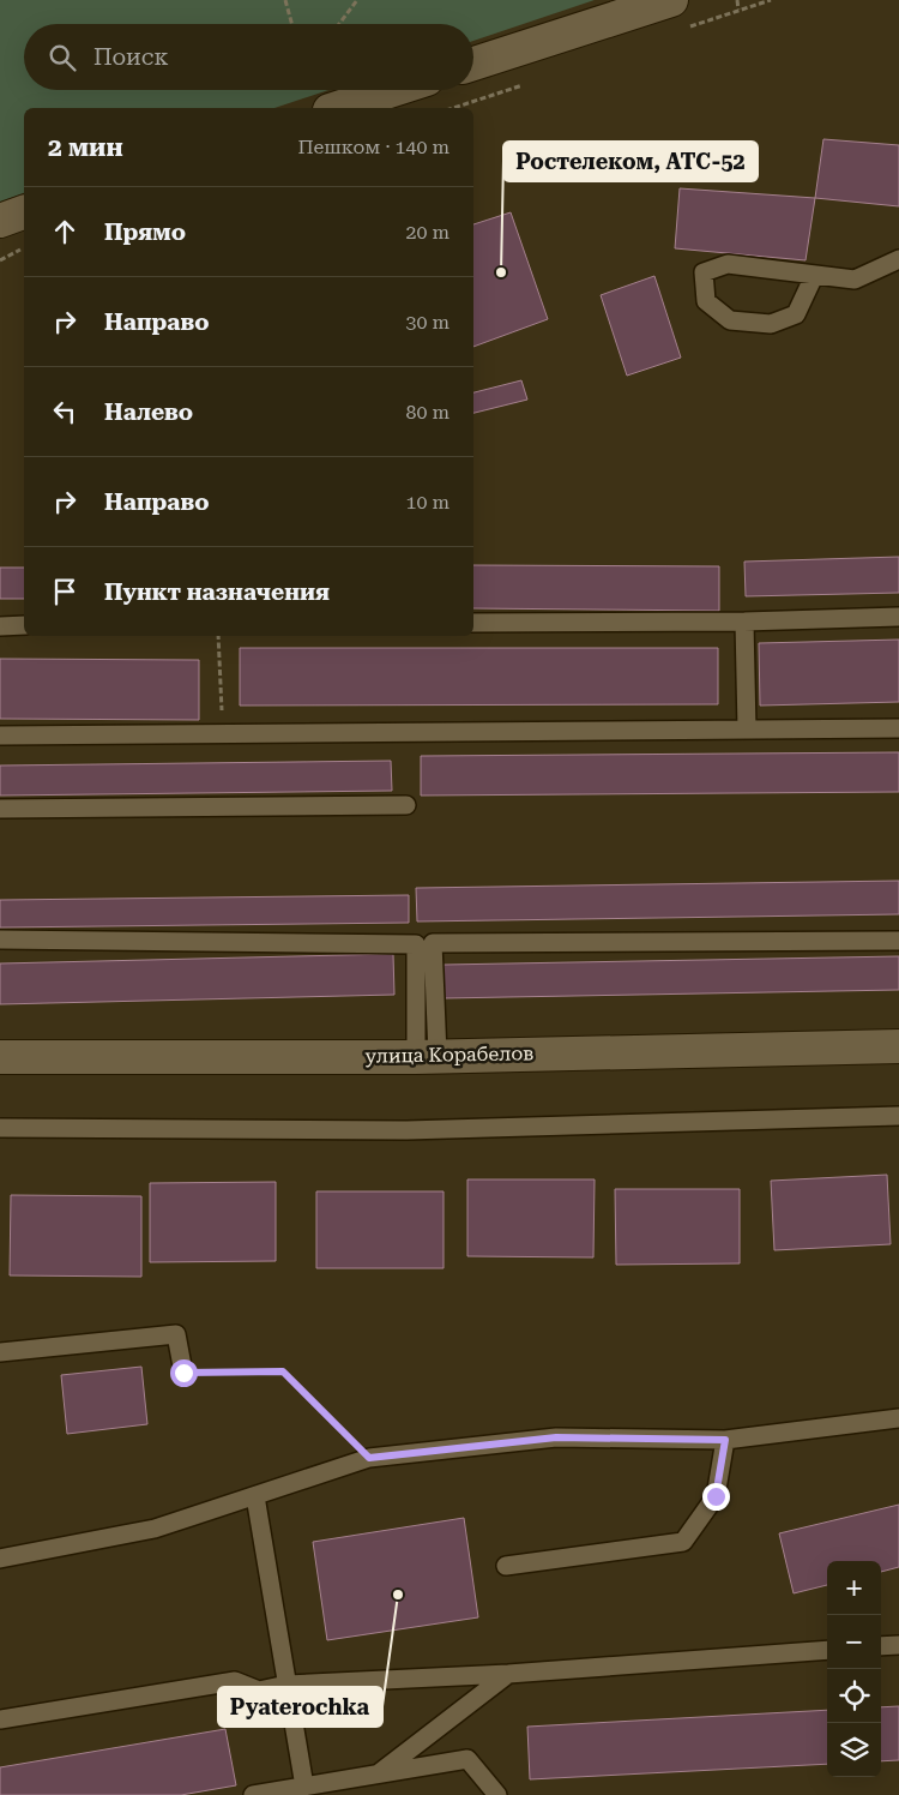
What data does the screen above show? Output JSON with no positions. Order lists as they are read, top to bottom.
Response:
{
  "streets": {
    "street": ["улица Корабелов"]
  },
  "places": ["Ростелеком, АТС-52", "Pyaterochka"],
  "page": {
    "search": "Поиск",
    "heading": ["2 мин", "Пешком · 140 m"],
    "list": [
      ["Прямо", "20 m"],
      ["Направо", "30 m"],
      ["Налево", "80 m"],
      ["Направо", "10 m"],
      "Пункт назначения"
    ],
    "map_buttons": ["+", "−"]
  }
}
